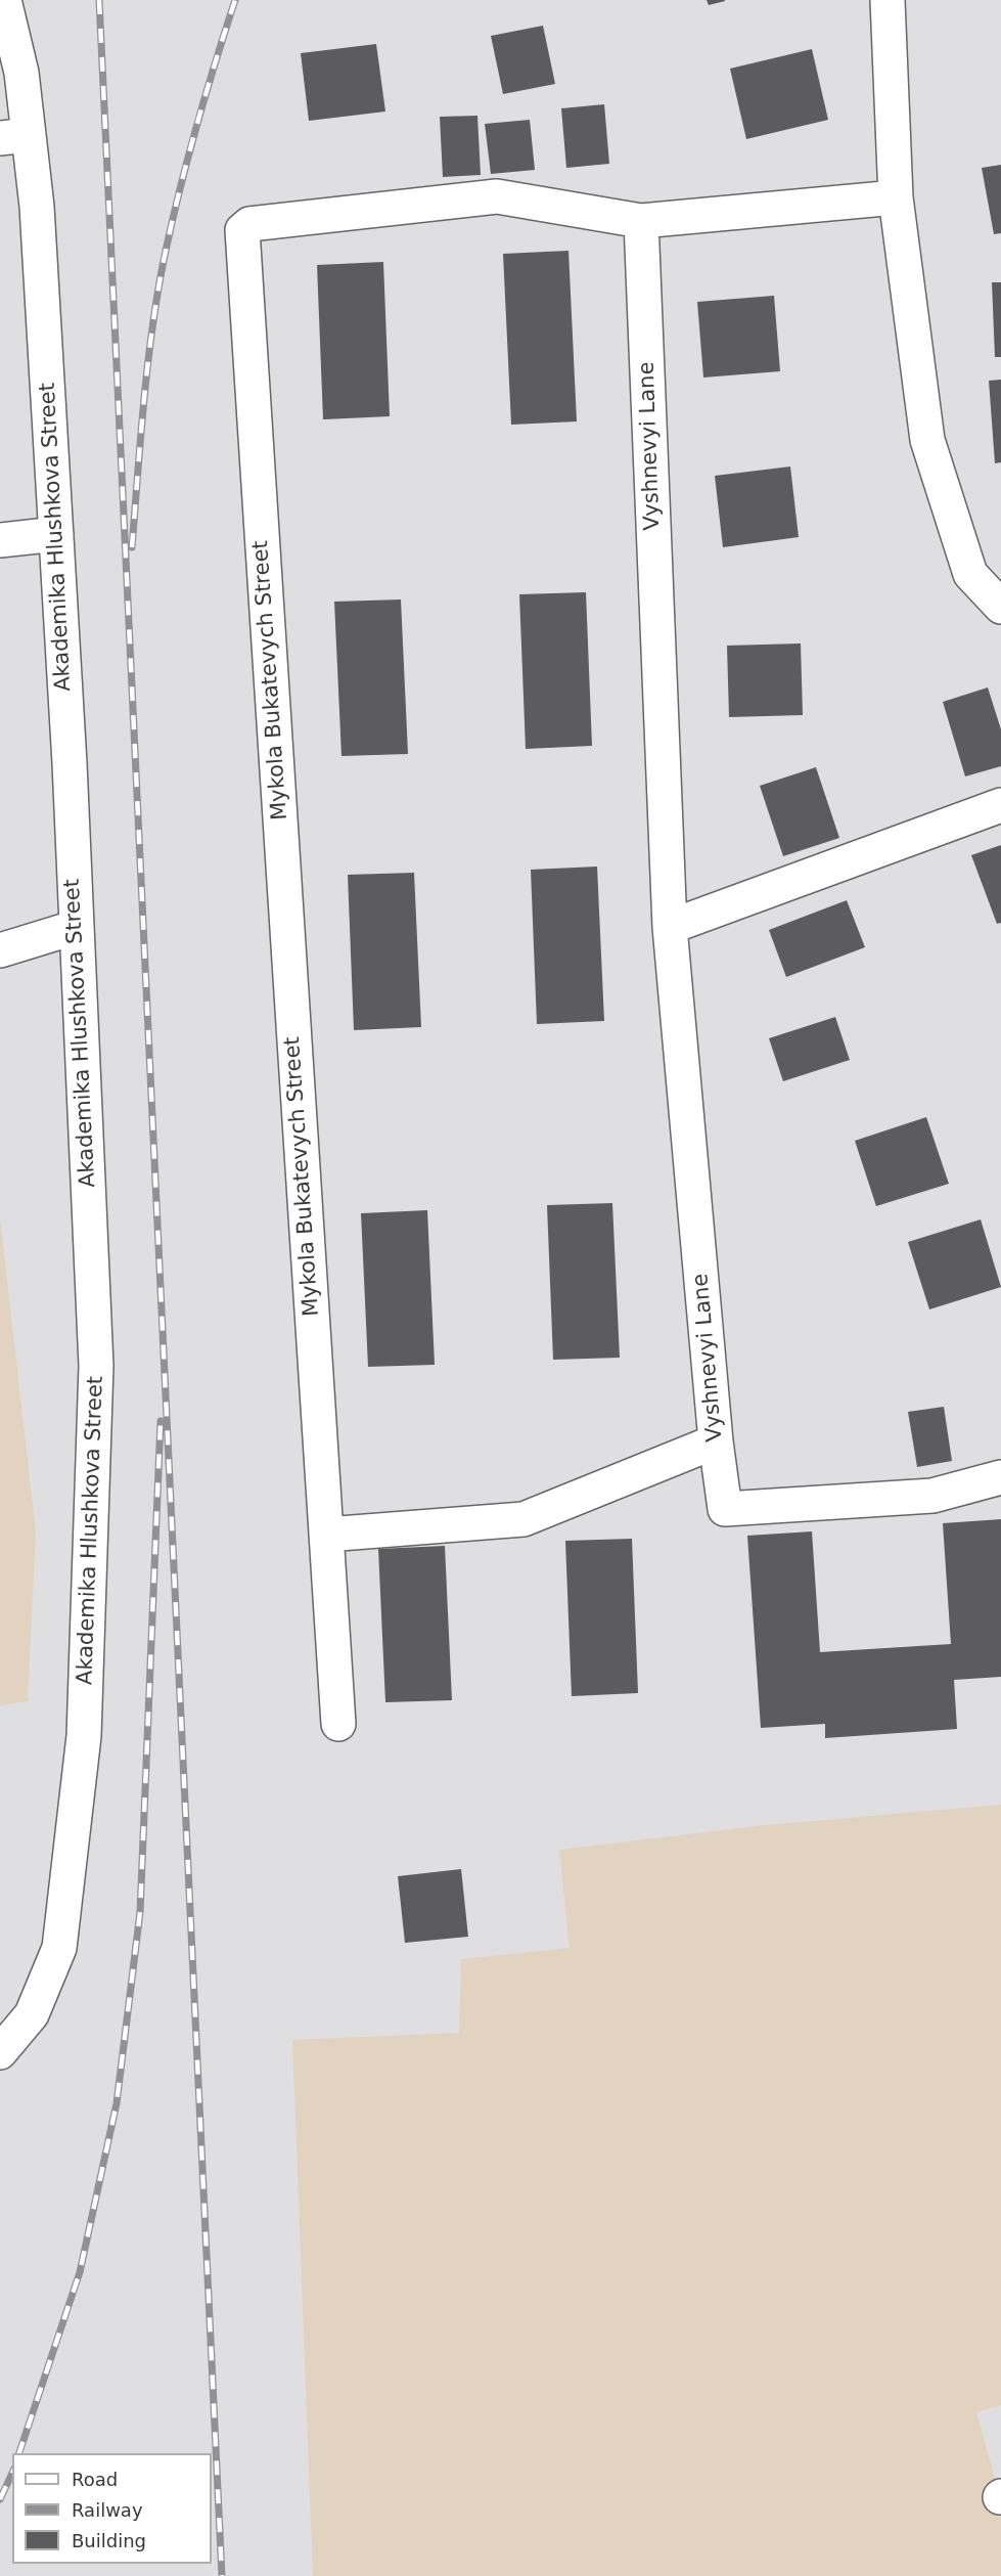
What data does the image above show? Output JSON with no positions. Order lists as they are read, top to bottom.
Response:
{
  "streets": {
    "street": ["Vyshnevyi Lane", "Akademika Hlushkova Street", "Mykola Bukatevych Street"]
  },
  "crossings": [
    ["Vyshnevyi Lane", "Mykola Bukatevych Street"]
  ],
  "legend": ["Road", "Railway", "Building"]
}
